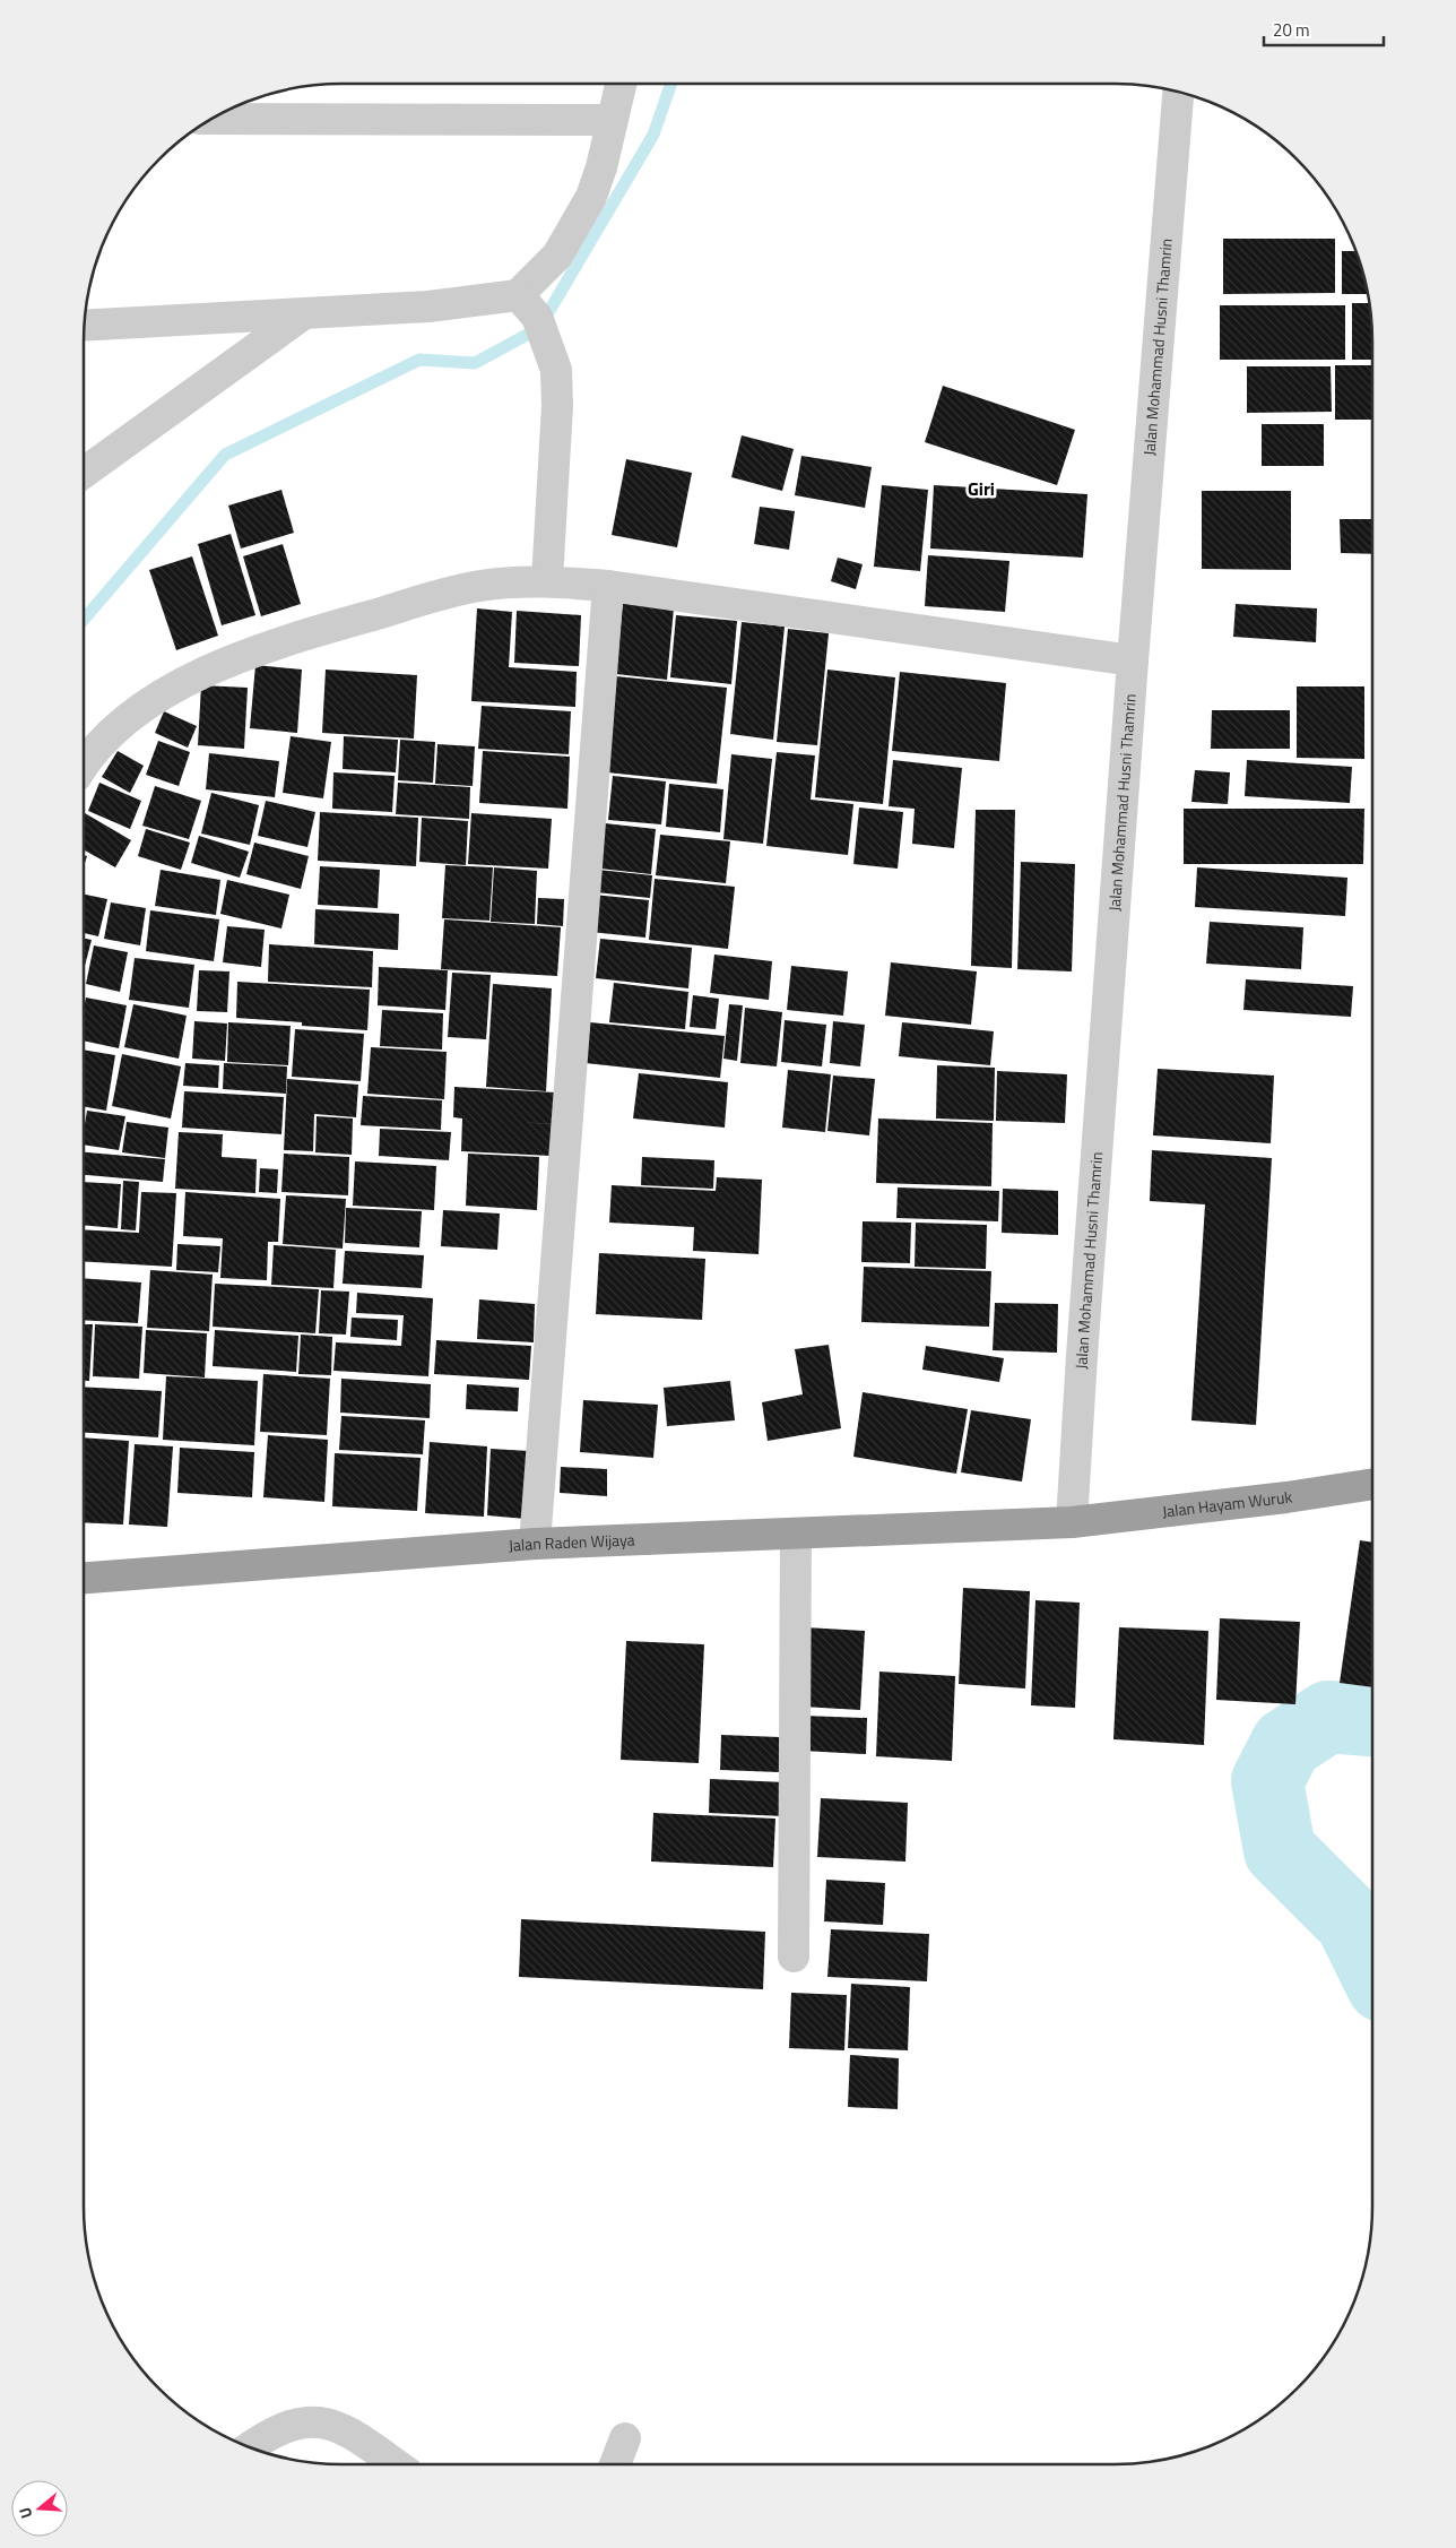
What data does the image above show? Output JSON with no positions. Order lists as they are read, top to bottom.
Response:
{
  "streets": {
    "highway": ["Jalan Hayam Wuruk", "Jalan Raden Wijaya"],
    "street": ["Jalan Mohammad Husni Thamrin"]
  },
  "crossings": [
    ["Jalan Mohammad Husni Thamrin", "Jalan Hayam Wuruk"],
    ["Jalan Mohammad Husni Thamrin", "Jalan Raden Wijaya"],
    ["Jalan Hayam Wuruk", "Jalan Raden Wijaya"]
  ],
  "districts": ["Giri"],
  "scale_bar": "20 m",
  "north": "left"
}
